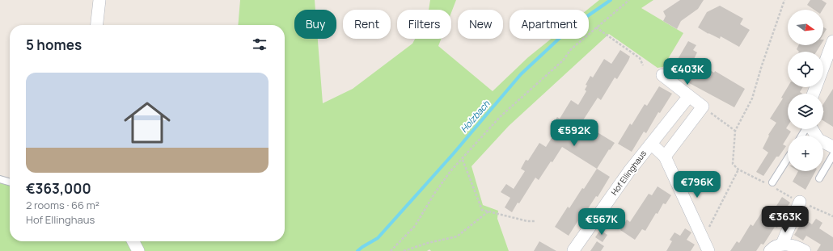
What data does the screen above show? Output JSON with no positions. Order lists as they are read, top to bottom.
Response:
{
  "streets": {
    "street": ["Hof Ellinghaus"]
  },
  "water": ["Holzbach"],
  "north": "right",
  "page": {
    "map_buttons": "+",
    "chip": [
      "Buy",
      "Rent",
      "Filters",
      "New",
      "Apartment"
    ],
    "heading": "5 homes",
    "price": [
      "€403K",
      "€592K",
      "€796K",
      "€363K",
      "€567K"
    ],
    "list": [
      {
        "name": "€363,000",
        "note": "2 rooms · 66 m² · Hof Ellinghaus"
      }
    ]
  }
}
